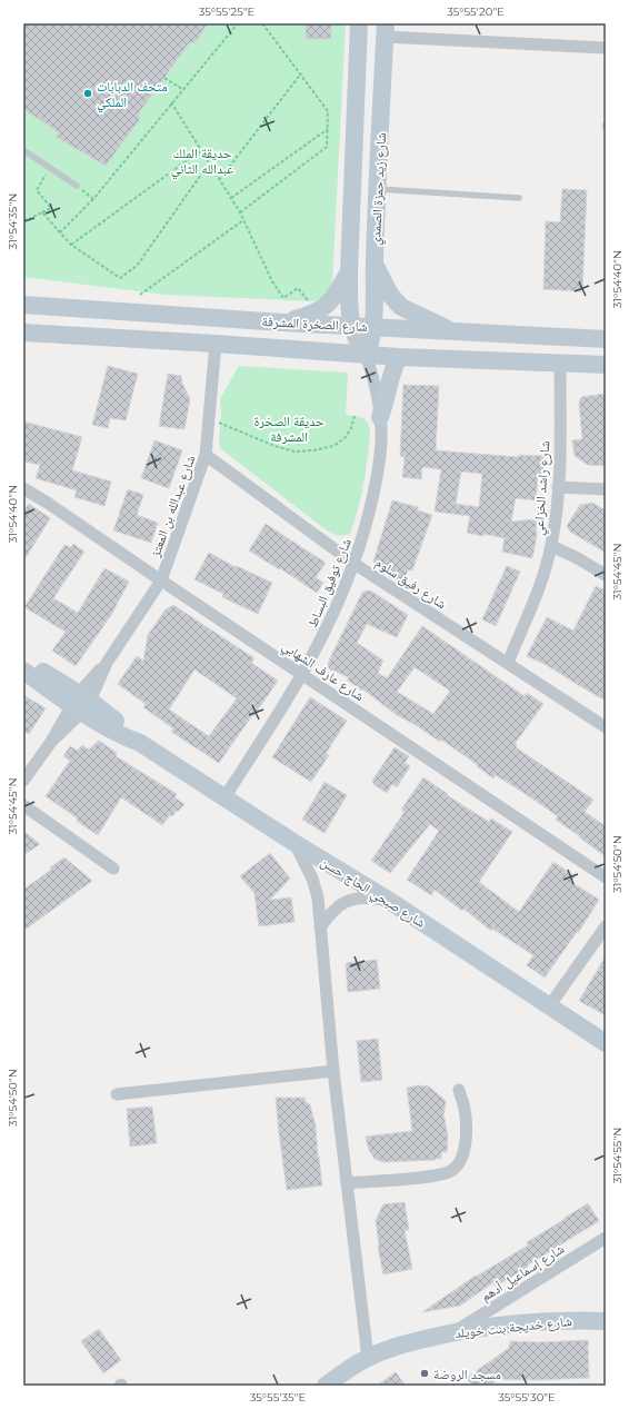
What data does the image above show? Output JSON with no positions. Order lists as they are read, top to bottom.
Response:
{
  "streets": {
    "street": [
      "شارع زيد حمزة الصمدي",
      "شارع الصخرة المشرفة",
      "شارع راشد الخزاعي",
      "شارع عبدالله بن المعتز",
      "شارع توفيق البساط",
      "شارع رفيق سلوم",
      "شارع عارف الشهابي",
      "شارع صبحي الحاج حسن",
      "شارع إسماعيل أدهم",
      "شارع خديجة بنت خويلد"
    ]
  },
  "crossings": [
    ["شارع زيد حمزة الصمدي", "شارع الصخرة المشرفة"],
    ["شارع زيد حمزة الصمدي", "شارع توفيق البساط"],
    ["شارع الصخرة المشرفة", "شارع راشد الخزاعي"],
    ["شارع الصخرة المشرفة", "شارع عبدالله بن المعتز"],
    ["شارع الصخرة المشرفة", "شارع توفيق البساط"],
    ["شارع راشد الخزاعي", "شارع رفيق سلوم"],
    ["شارع عبدالله بن المعتز", "شارع رفيق سلوم"],
    ["شارع عبدالله بن المعتز", "شارع عارف الشهابي"],
    ["شارع عبدالله بن المعتز", "شارع صبحي الحاج حسن"],
    ["شارع توفيق البساط", "شارع رفيق سلوم"],
    ["شارع توفيق البساط", "شارع عارف الشهابي"],
    ["شارع توفيق البساط", "شارع صبحي الحاج حسن"],
    ["شارع إسماعيل أدهم", "شارع خديجة بنت خويلد"]
  ],
  "parks": ["حديقة الملك عبدالله الثاني", "حديقة الصخرة المشرفة"],
  "places": ["متحف الدبابات الملكي", "مسجد الروضة"],
  "coordinates": [
    "35°55'25\"E",
    "35°55'20\"E",
    "31°54'35\"N",
    "31°54'40\"N",
    "31°54'45\"N",
    "31°54'50\"N",
    "31°54'55\"N",
    "35°55'35\"E",
    "35°55'30\"E"
  ]
}
